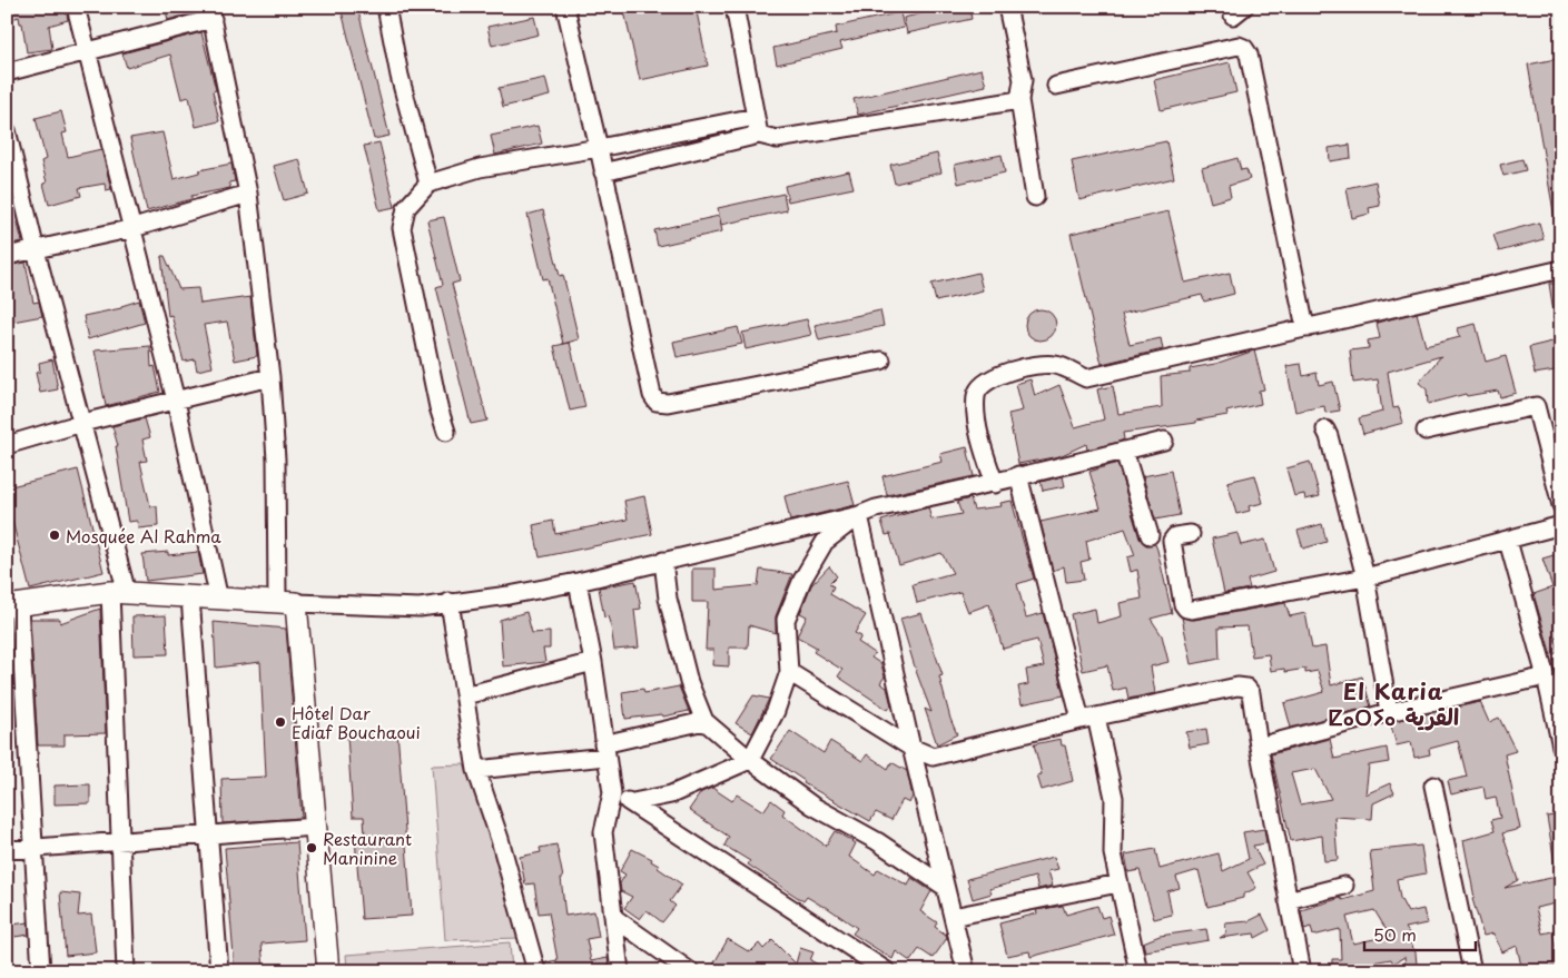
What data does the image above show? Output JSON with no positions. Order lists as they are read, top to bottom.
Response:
{
  "districts": ["El Karia ⵇⴰⵔⵢⴰ القرية"],
  "places": ["Mosquée Al Rahma", "Hôtel Dar Ediaf Bouchaoui", "Restaurant Maninine"],
  "scale_bar": "50 m"
}
